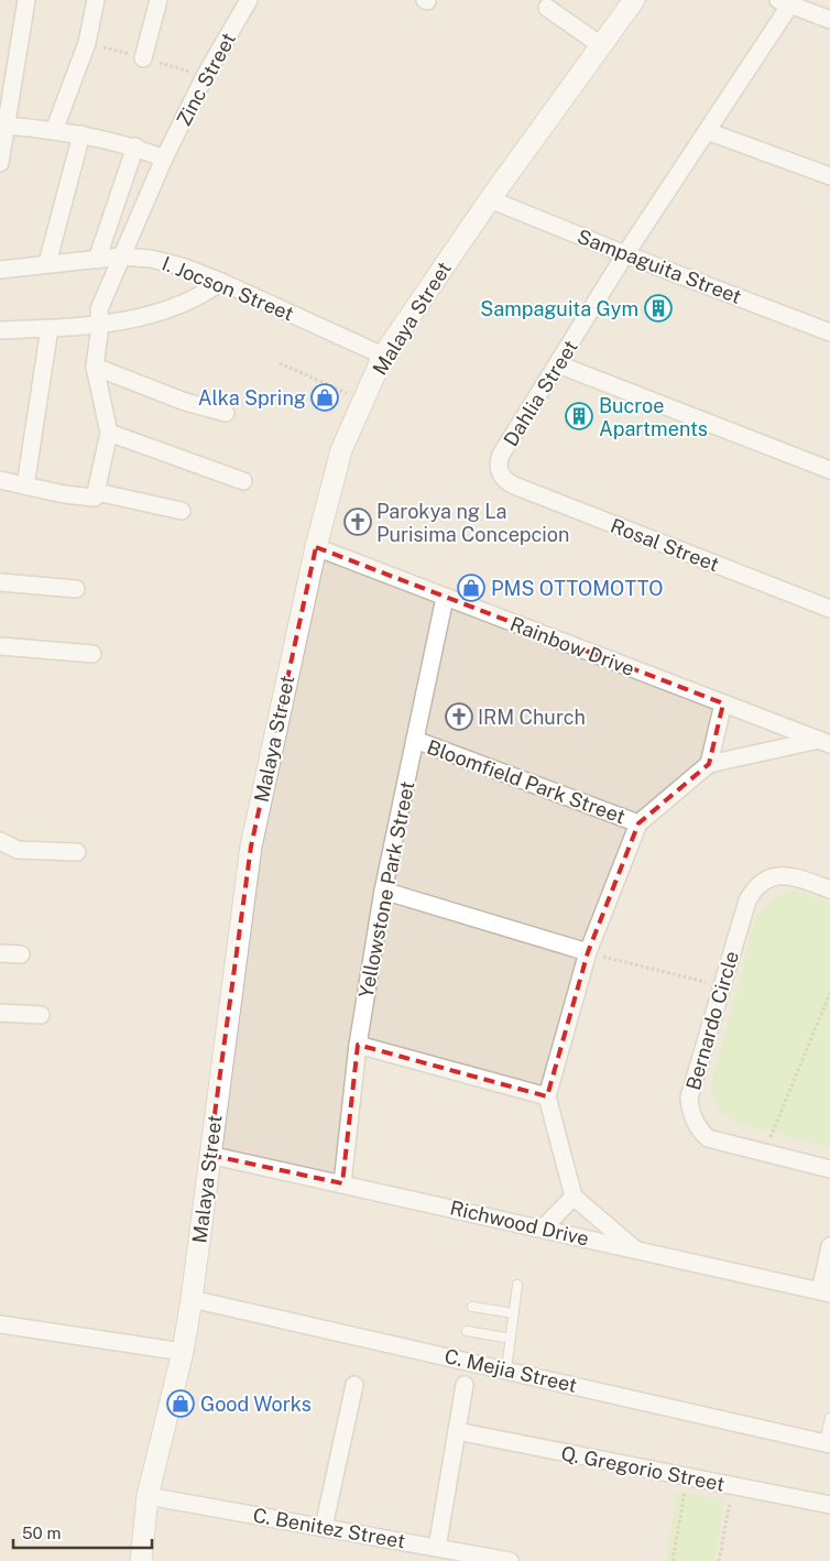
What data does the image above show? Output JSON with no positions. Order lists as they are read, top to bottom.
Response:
{
  "streets": {
    "street": [
      "Zinc Street",
      "Sampaguita Street",
      "I. Jocson Street",
      "Malaya Street",
      "Dahlia Street",
      "Rosal Street",
      "Rainbow Drive",
      "Bloomfield Park Street",
      "Yellowstone Park Street",
      "Bernardo Circle",
      "Richwood Drive",
      "C. Mejia Street",
      "Q. Gregorio Street",
      "C. Benitez Street"
    ]
  },
  "crossings": [
    ["Zinc Street", "I. Jocson Street"],
    ["Sampaguita Street", "Malaya Street"],
    ["Sampaguita Street", "Dahlia Street"],
    ["I. Jocson Street", "Malaya Street"],
    ["Malaya Street", "Rainbow Drive"],
    ["Malaya Street", "Richwood Drive"],
    ["Malaya Street", "C. Mejia Street"],
    ["Malaya Street", "C. Benitez Street"],
    ["Dahlia Street", "Rosal Street"],
    ["Rainbow Drive", "Yellowstone Park Street"],
    ["Bloomfield Park Street", "Yellowstone Park Street"],
    ["Yellowstone Park Street", "Richwood Drive"]
  ],
  "places": {
    "building": ["Sampaguita Gym", "Bucroe Apartments"],
    "shop": ["Alka Spring", "PMS OTTOMOTTO", "Good Works"],
    "church": ["Parokya ng La Purisima Concepcion", "IRM Church"]
  },
  "scale_bar": "50 m"
}
